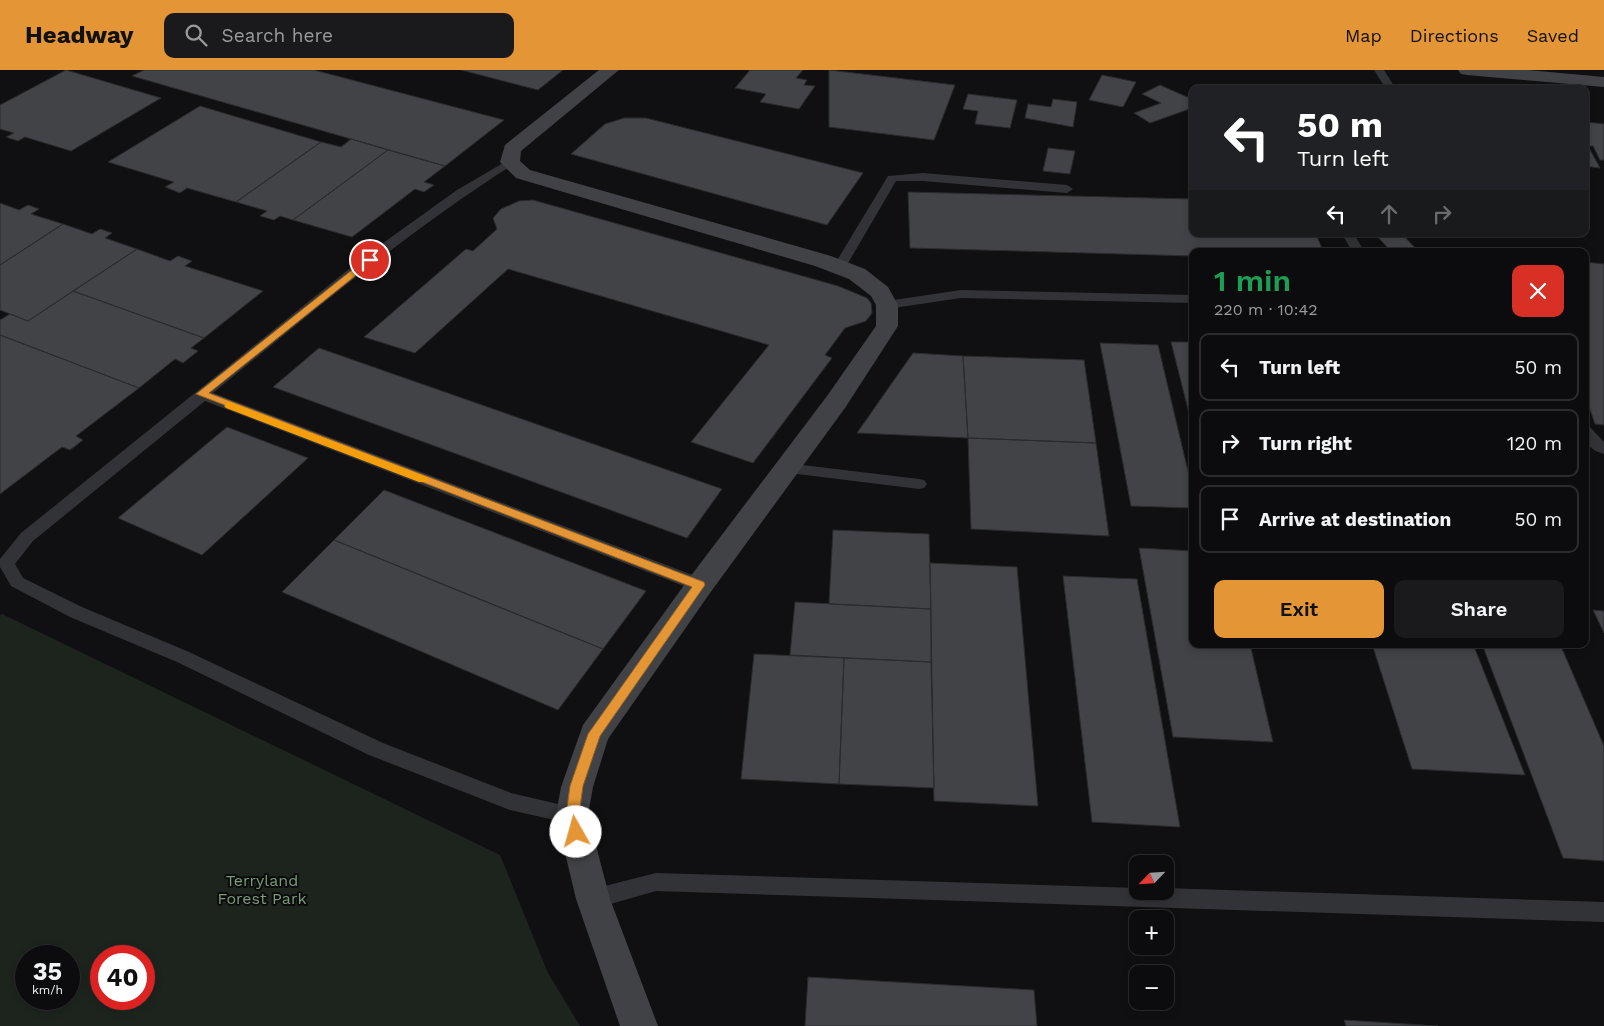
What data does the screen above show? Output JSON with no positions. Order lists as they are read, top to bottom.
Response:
{
  "parks": ["Terryland Forest Park"],
  "north": "bottom left",
  "page": {
    "header": "Headway",
    "search": "Search here",
    "nav": ["Map", "Directions", "Saved"],
    "turn": ["50 m", "Turn left"],
    "heading": ["1 min", "220 m · 10:42"],
    "list": [
      {
        "name": "Turn left",
        "value": "50 m"
      },
      {
        "name": "Turn right",
        "value": "120 m"
      },
      {
        "name": "Arrive at destination",
        "value": "50 m"
      }
    ],
    "buttons": ["Exit", "Share"],
    "map_buttons": ["+", "−"],
    "speed": "35 km/h",
    "limit": "40"
  }
}
